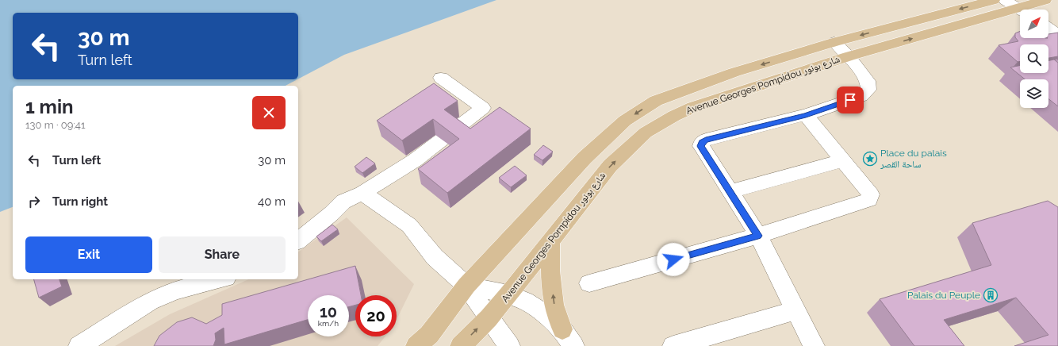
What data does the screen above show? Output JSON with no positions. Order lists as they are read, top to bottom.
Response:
{
  "streets": {
    "main road": ["Avenue Georges Pompidou شارع بونور"]
  },
  "places": {
    "place": ["Place du palais ساحة القصر"],
    "building": ["Palais du Peuple"]
  },
  "north": "top right",
  "page": {
    "turn": ["30 m", "Turn left"],
    "heading": ["1 min", "130 m · 09:41"],
    "list": [
      {
        "name": "Turn left",
        "value": "30 m"
      },
      {
        "name": "Turn right",
        "value": "40 m"
      }
    ],
    "buttons": ["Exit", "Share"],
    "speed": "10 km/h",
    "limit": "20"
  }
}
